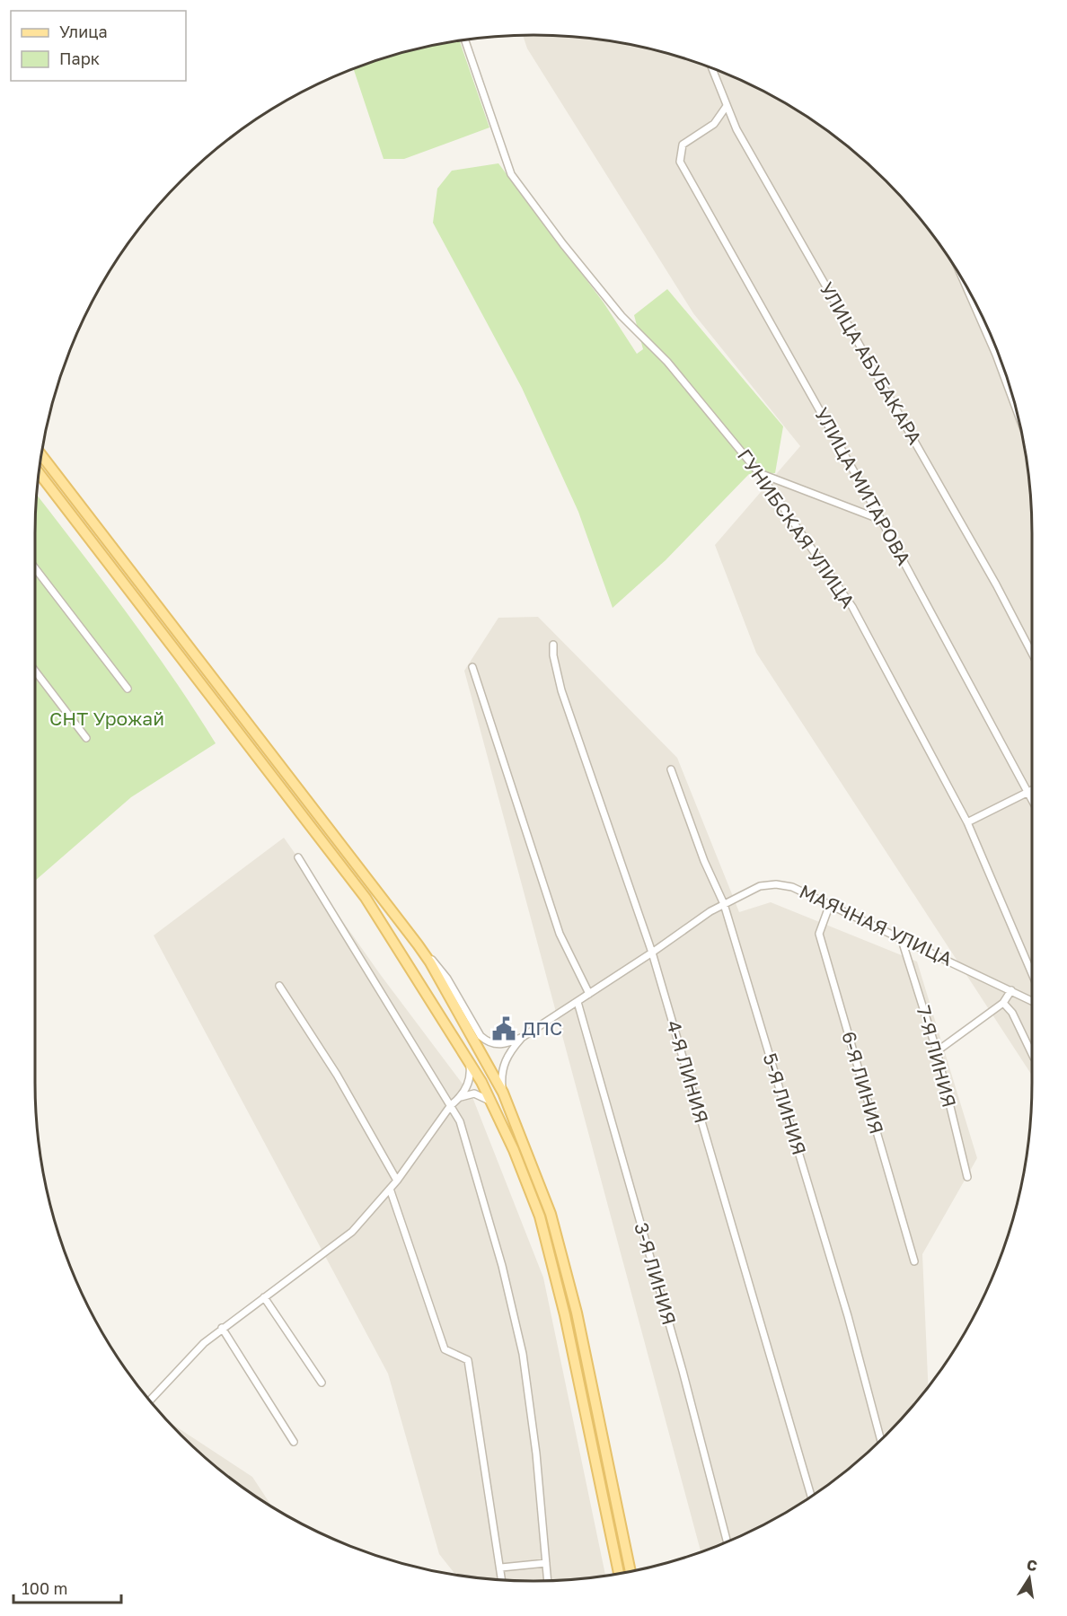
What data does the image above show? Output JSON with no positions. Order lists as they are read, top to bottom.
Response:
{
  "streets": {
    "street": [
      "УЛИЦА АБУБАКАРА",
      "УЛИЦА МИТАРОВА",
      "ГУНИБСКАЯ УЛИЦА",
      "МАЯЧНАЯ УЛИЦА",
      "7-Я ЛИНИЯ",
      "4-Я ЛИНИЯ",
      "6-Я ЛИНИЯ",
      "5-Я ЛИНИЯ",
      "3-Я ЛИНИЯ"
    ]
  },
  "crossings": [
    ["УЛИЦА АБУБАКАРА", "УЛИЦА МИТАРОВА"],
    ["МАЯЧНАЯ УЛИЦА", "7-Я ЛИНИЯ"],
    ["МАЯЧНАЯ УЛИЦА", "4-Я ЛИНИЯ"],
    ["МАЯЧНАЯ УЛИЦА", "6-Я ЛИНИЯ"],
    ["МАЯЧНАЯ УЛИЦА", "5-Я ЛИНИЯ"],
    ["МАЯЧНАЯ УЛИЦА", "3-Я ЛИНИЯ"]
  ],
  "parks": ["СНТ Урожай"],
  "places": {
    "public building": ["ДПС"]
  },
  "legend": ["Улица", "Парк"],
  "scale_bar": "100 m",
  "north": "top"
}
